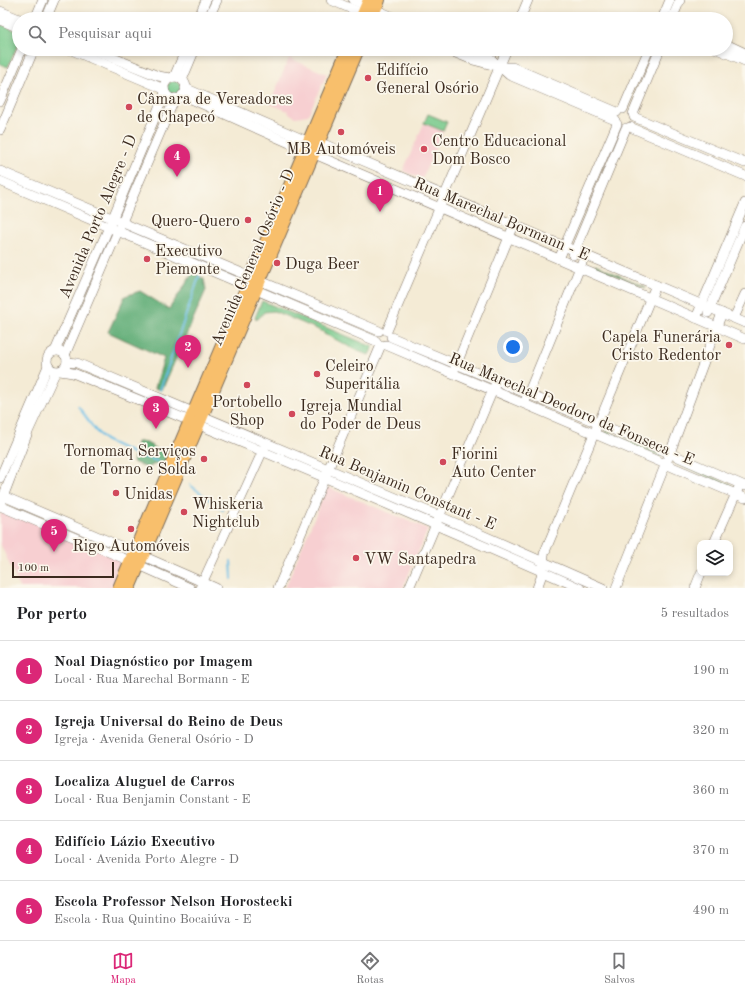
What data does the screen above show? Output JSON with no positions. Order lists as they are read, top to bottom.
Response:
{
  "streets": {
    "main road": ["Avenida General Osório - D"],
    "street": [
      "Avenida Porto Alegre - D",
      "Rua Marechal Bormann - E",
      "Rua Marechal Deodoro da Fonseca - E",
      "Rua Benjamin Constant - E"
    ]
  },
  "crossings": [
    ["Avenida Porto Alegre - D", "Rua Marechal Bormann - E"],
    ["Avenida Porto Alegre - D", "Rua Marechal Deodoro da Fonseca - E"],
    ["Avenida Porto Alegre - D", "Rua Benjamin Constant - E"],
    ["Rua Marechal Bormann - E", "Avenida General Osório - D"],
    ["Avenida General Osório - D", "Rua Marechal Deodoro da Fonseca - E"],
    ["Avenida General Osório - D", "Rua Benjamin Constant - E"]
  ],
  "places": [
    "Edifício General Osório",
    "Câmara de Vereadores de Chapecó",
    "MB Automóveis",
    "Centro Educacional Dom Bosco",
    "Quero-Quero",
    "Executivo Piemonte",
    "Duga Beer",
    "Capela Funerária Cristo Redentor",
    "Celeiro Superitália",
    "Portobello Shop",
    "Igreja Mundial do Poder de Deus",
    "Tornomaq Serviços de Torno e Solda",
    "Fiorini Auto Center",
    "Unidas",
    "Whiskeria Nightclub",
    "Rigo Automóveis",
    "VW Santapedra"
  ],
  "scale_bar": "100 m",
  "page": {
    "search": "Pesquisar aqui",
    "pins": [
      "4",
      "1",
      "2",
      "3",
      "5"
    ],
    "scale": "100 m",
    "heading": ["Por perto", "5 resultados"],
    "list": [
      {
        "mark": "1",
        "name": "Noal Diagnóstico por Imagem",
        "note": "Local · Rua Marechal Bormann - E",
        "value": "190 m"
      },
      {
        "mark": "2",
        "name": "Igreja Universal do Reino de Deus",
        "note": "Igreja · Avenida General Osório - D",
        "value": "320 m"
      },
      {
        "mark": "3",
        "name": "Localiza Aluguel de Carros",
        "note": "Local · Rua Benjamin Constant - E",
        "value": "360 m"
      },
      {
        "mark": "4",
        "name": "Edifício Lázio Executivo",
        "note": "Local · Avenida Porto Alegre - D",
        "value": "370 m"
      },
      {
        "mark": "5",
        "name": "Escola Professor Nelson Horostecki",
        "note": "Escola · Rua Quintino Bocaiúva - E",
        "value": "490 m"
      }
    ],
    "nav": ["Mapa", "Rotas", "Salvos"]
  }
}
